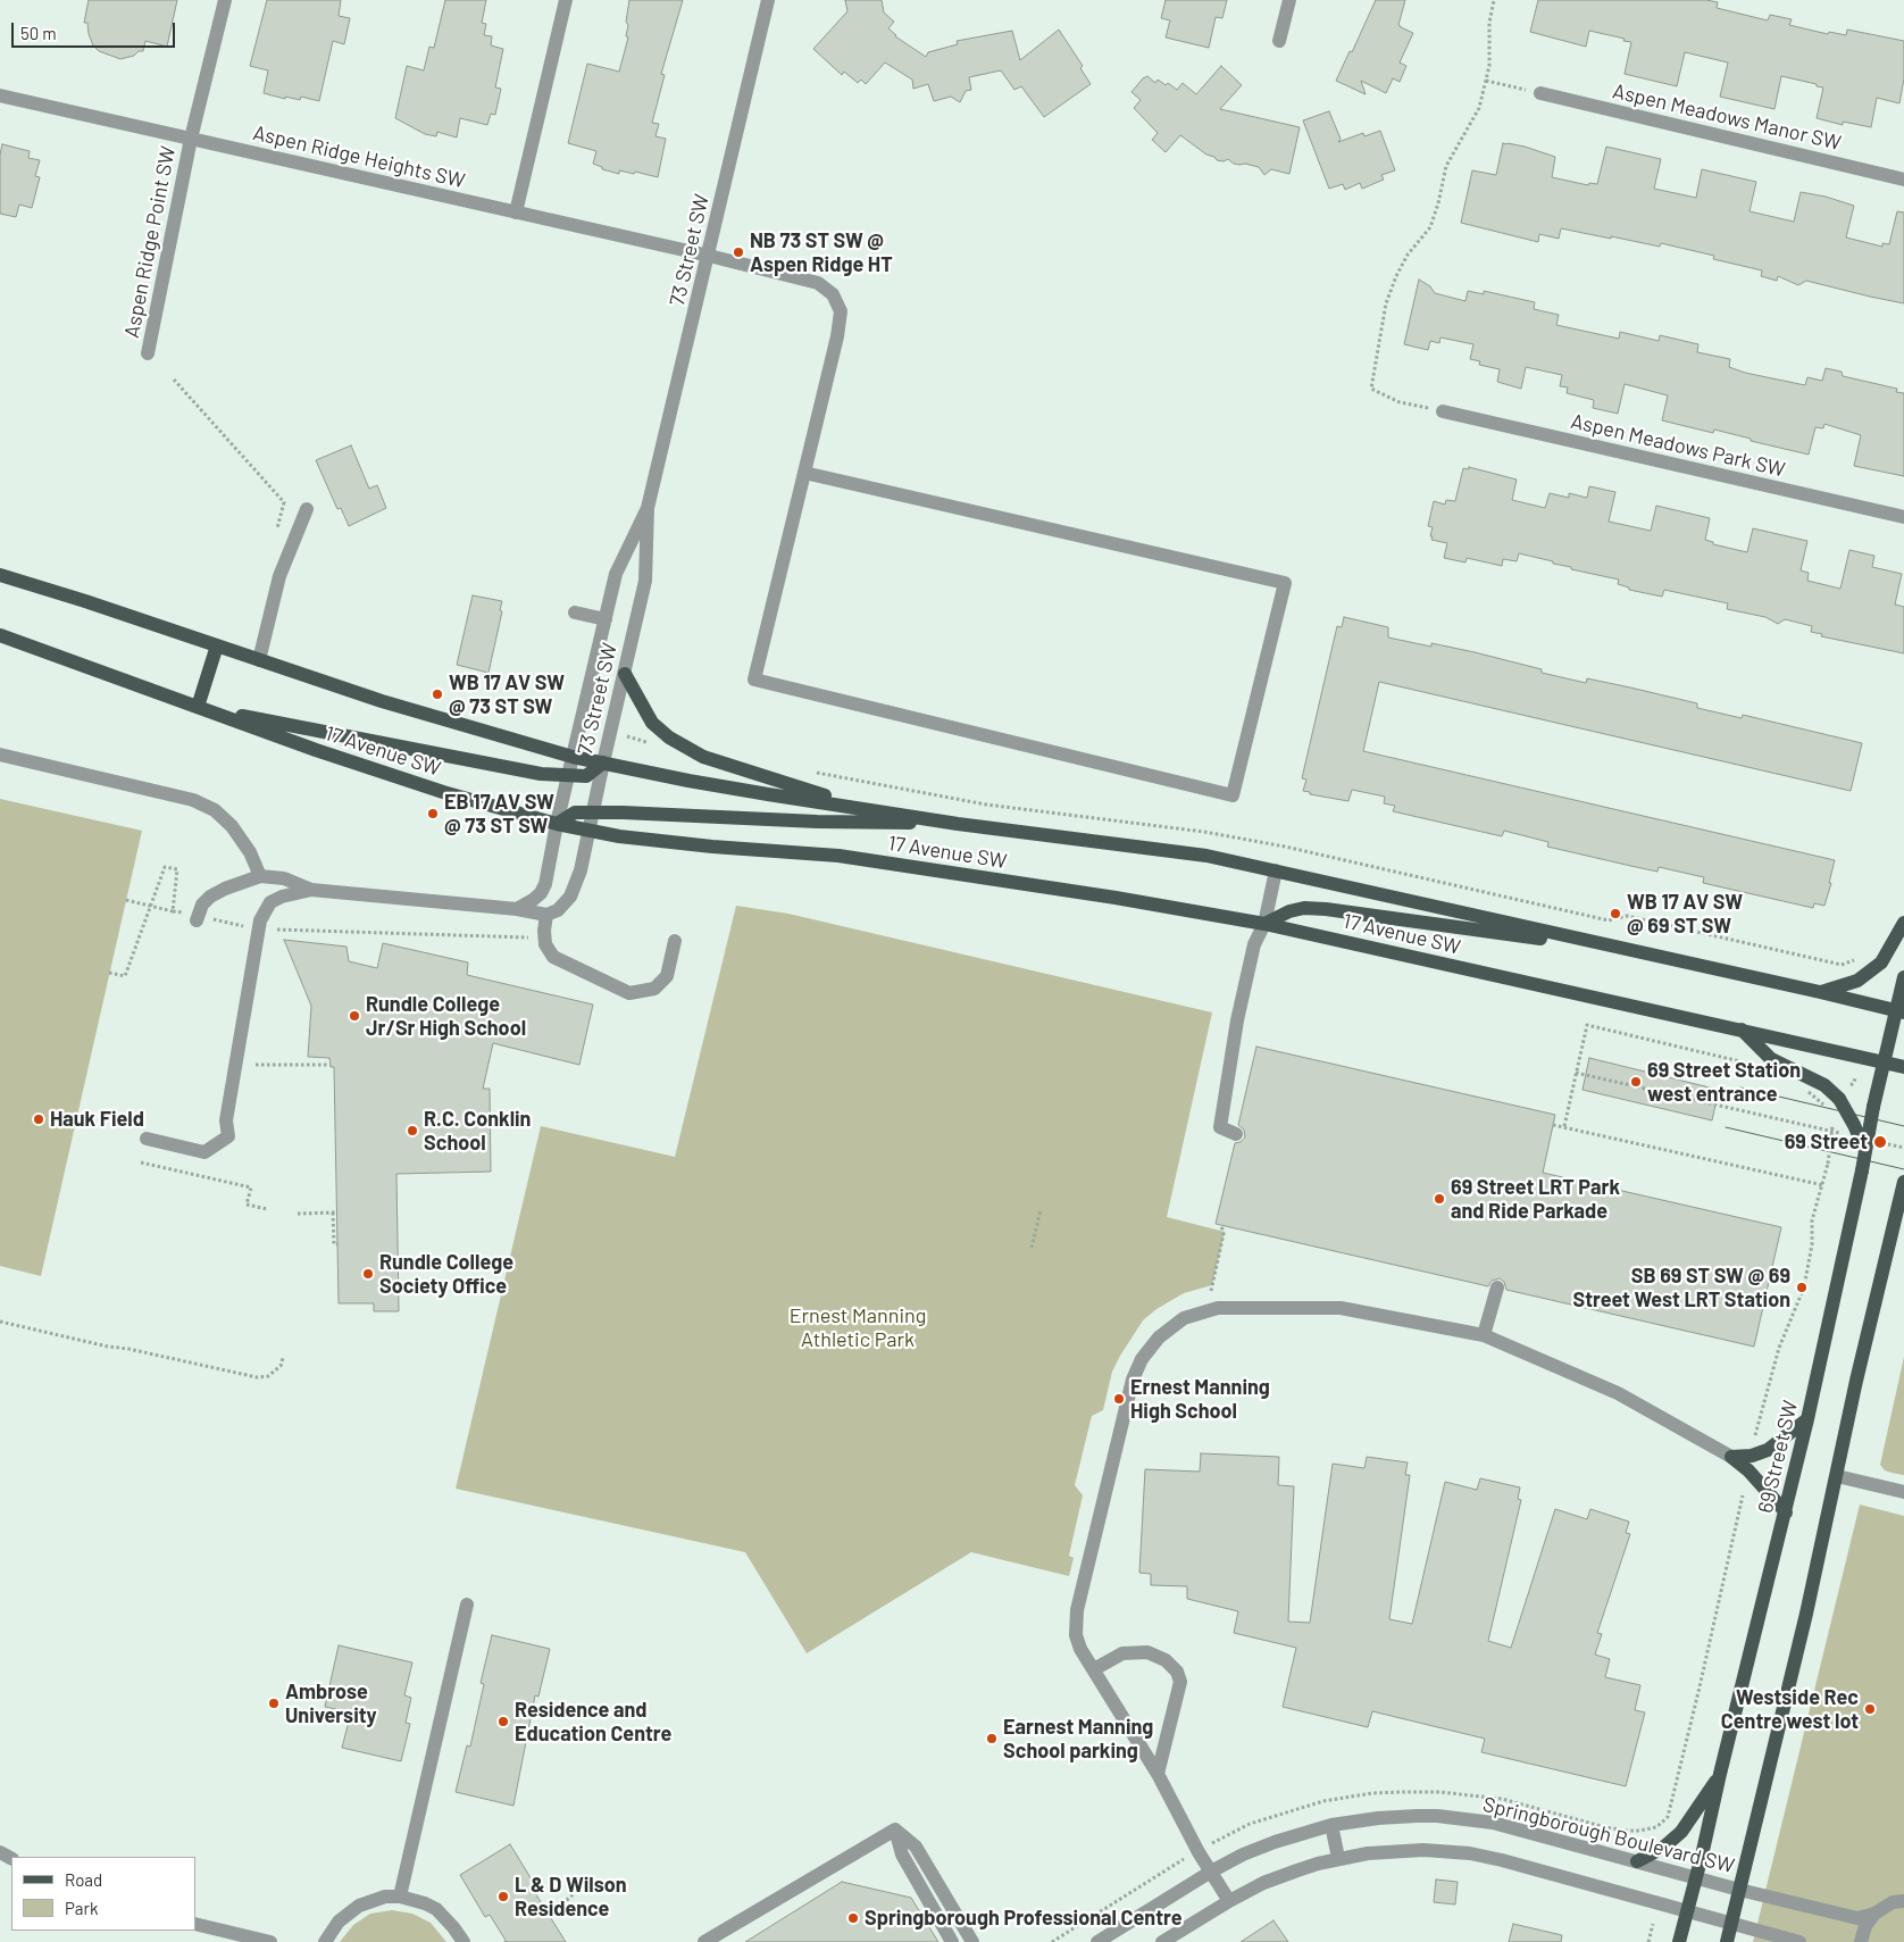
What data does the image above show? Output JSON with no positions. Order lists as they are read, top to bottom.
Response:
{
  "streets": {
    "main road": ["17 Avenue SW", "69 Street SW"],
    "street": [
      "Aspen Meadows Manor SW",
      "Aspen Ridge Heights SW",
      "Aspen Ridge Point SW",
      "73 Street SW",
      "Aspen Meadows Park SW",
      "Springborough Boulevard SW"
    ]
  },
  "crossings": [
    ["Aspen Ridge Heights SW", "Aspen Ridge Point SW"],
    ["Aspen Ridge Heights SW", "73 Street SW"],
    ["73 Street SW", "17 Avenue SW"],
    ["17 Avenue SW", "69 Street SW"],
    ["69 Street SW", "Springborough Boulevard SW"]
  ],
  "parks": ["Ernest Manning Athletic Park"],
  "places": [
    "NB 73 ST SW @ Aspen Ridge HT",
    "WB 17 AV SW @ 73 ST SW",
    "EB 17 AV SW @ 73 ST SW",
    "WB 17 AV SW @ 69 ST SW",
    "Rundle College Jr/Sr High School",
    "69 Street Station west entrance",
    "Hauk Field",
    "R.C. Conklin School",
    "69 Street",
    "69 Street LRT Park and Ride Parkade",
    "Rundle College Society Office",
    "SB 69 ST SW @ 69 Street West LRT Station",
    "Ernest Manning High School",
    "Ambrose University",
    "Westside Rec Centre west lot",
    "Residence and Education Centre",
    "Earnest Manning School parking",
    "L & D Wilson Residence",
    "Springborough Professional Centre"
  ],
  "legend": ["Road", "Park"],
  "scale_bar": "50 m"
}
